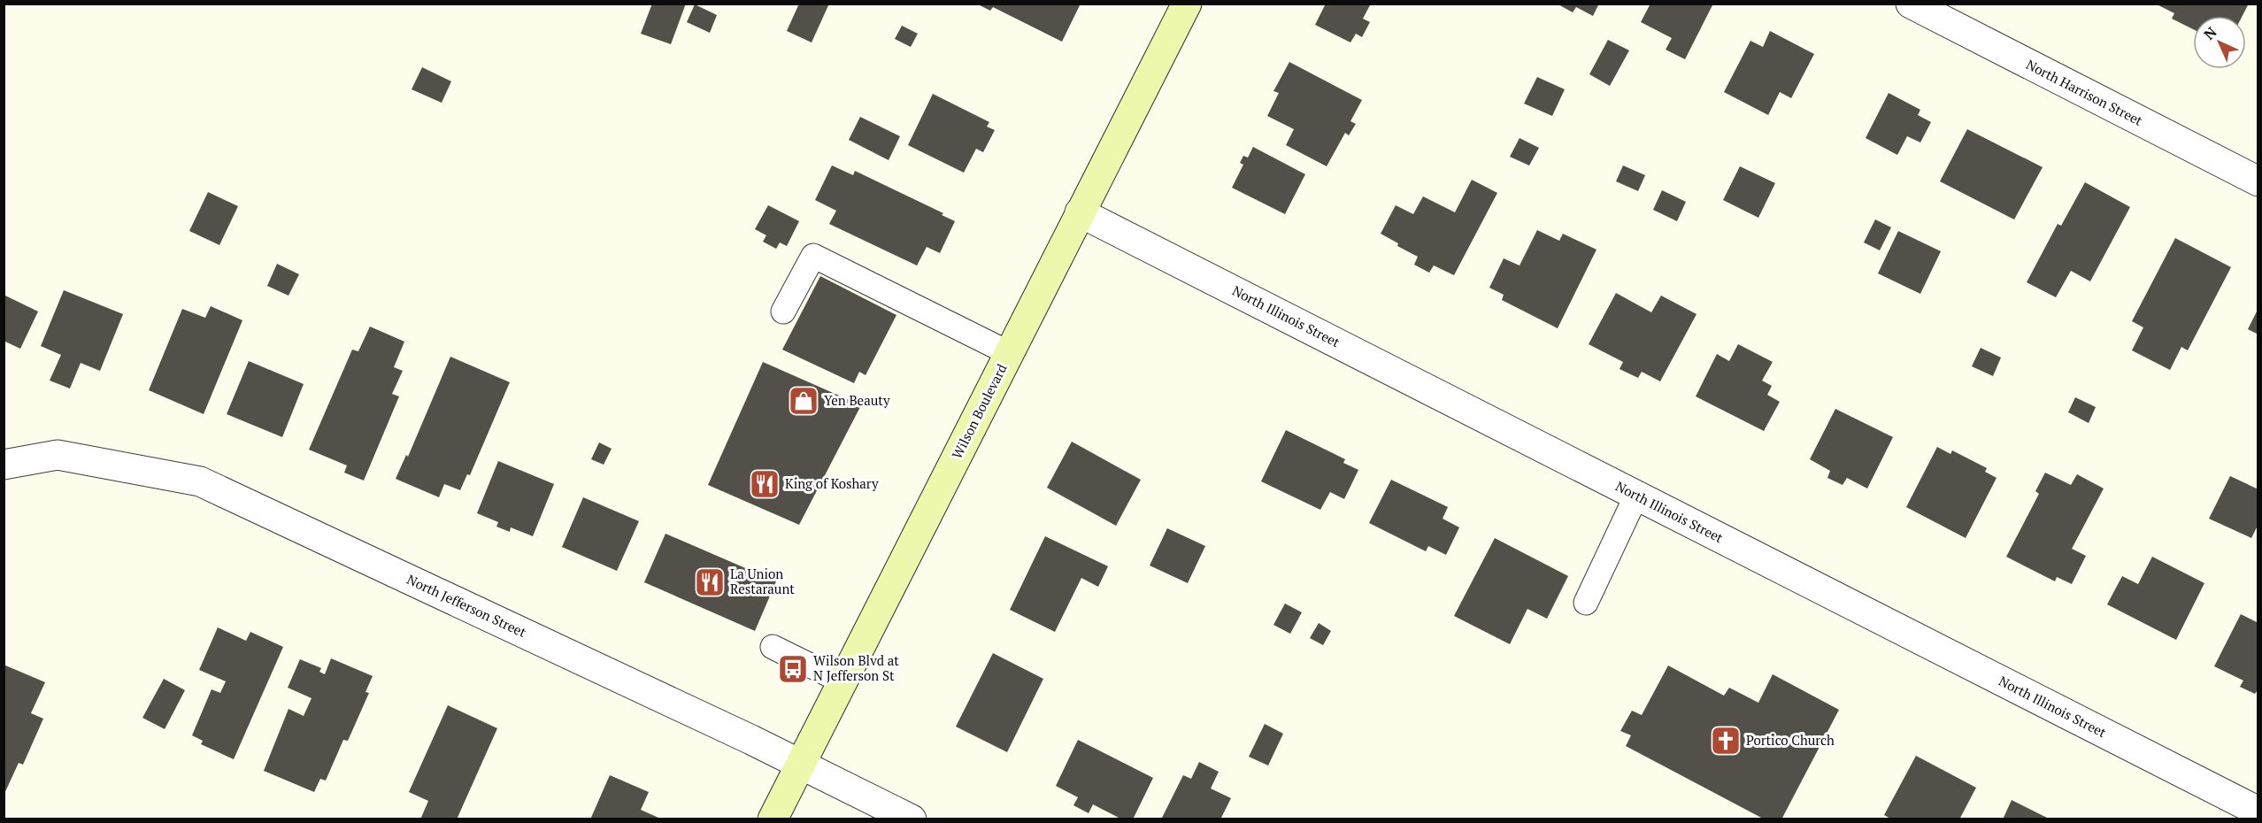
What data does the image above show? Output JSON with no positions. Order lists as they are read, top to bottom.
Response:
{
  "streets": {
    "main road": ["Wilson Boulevard"],
    "street": ["North Harrison Street", "North Illinois Street", "North Jefferson Street"]
  },
  "crossings": [
    ["North Illinois Street", "Wilson Boulevard"],
    ["Wilson Boulevard", "North Jefferson Street"]
  ],
  "places": {
    "shop": ["Yen Beauty"],
    "restaurant": ["King of Koshary", "La Union Restaraunt"],
    "bus stop": ["Wilson Blvd at N Jefferson St"],
    "church": ["Portico Church"]
  },
  "north": "top left"
}
